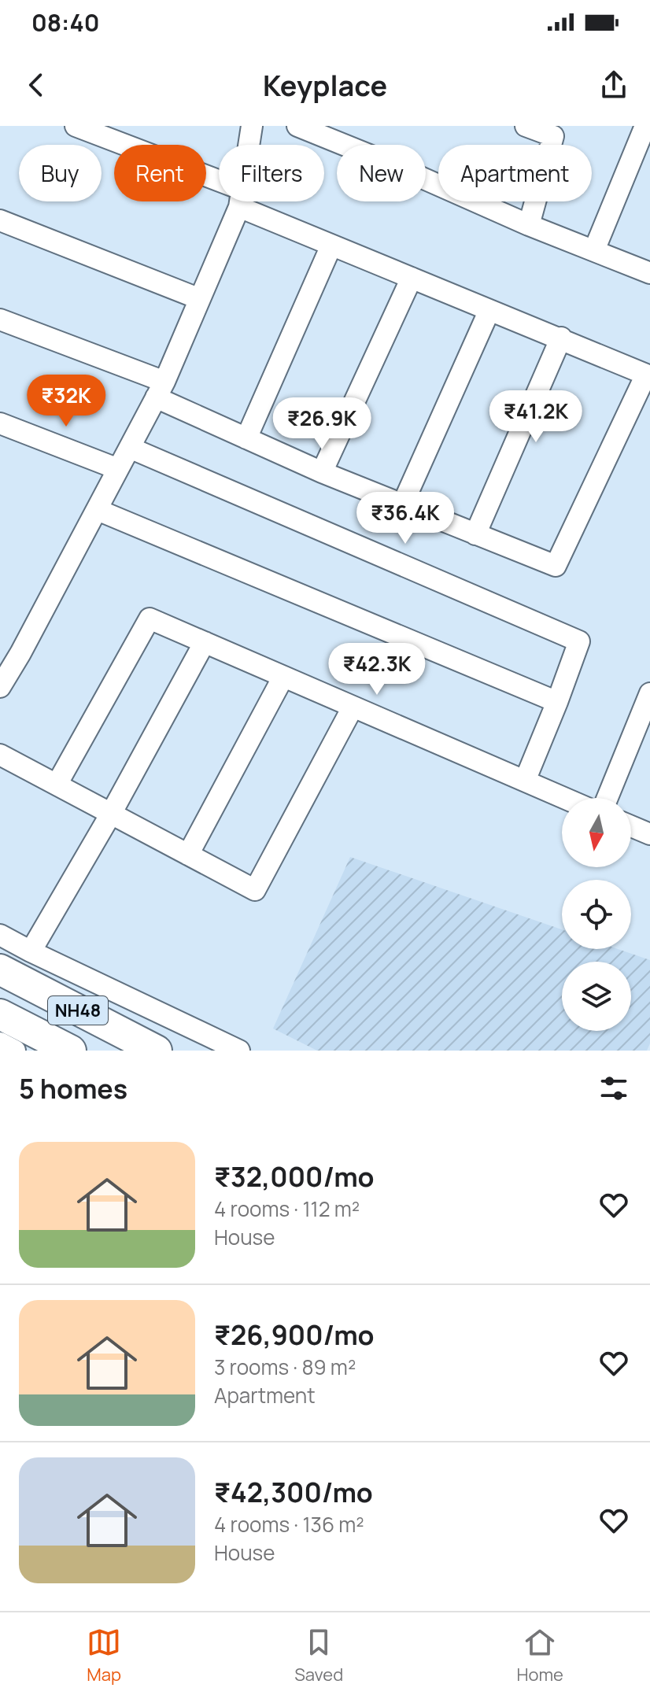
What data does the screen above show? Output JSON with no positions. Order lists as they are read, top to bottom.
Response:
{
  "streets": {
    "highway": ["NH48"]
  },
  "north": "bottom",
  "page": {
    "status": "08:40",
    "header": "Keyplace",
    "chip": [
      "Buy",
      "Rent",
      "Filters",
      "New",
      "Apartment"
    ],
    "price": [
      "₹32K",
      "₹41.2K",
      "₹26.9K",
      "₹36.4K",
      "₹42.3K"
    ],
    "heading": "5 homes",
    "list": [
      {
        "name": "₹32,000/mo",
        "note": "4 rooms · 112 m² · House"
      },
      {
        "name": "₹26,900/mo",
        "note": "3 rooms · 89 m² · Apartment"
      },
      {
        "name": "₹42,300/mo",
        "note": "4 rooms · 136 m² · House"
      }
    ],
    "tabs": ["Map", "Saved", "Home"]
  }
}
